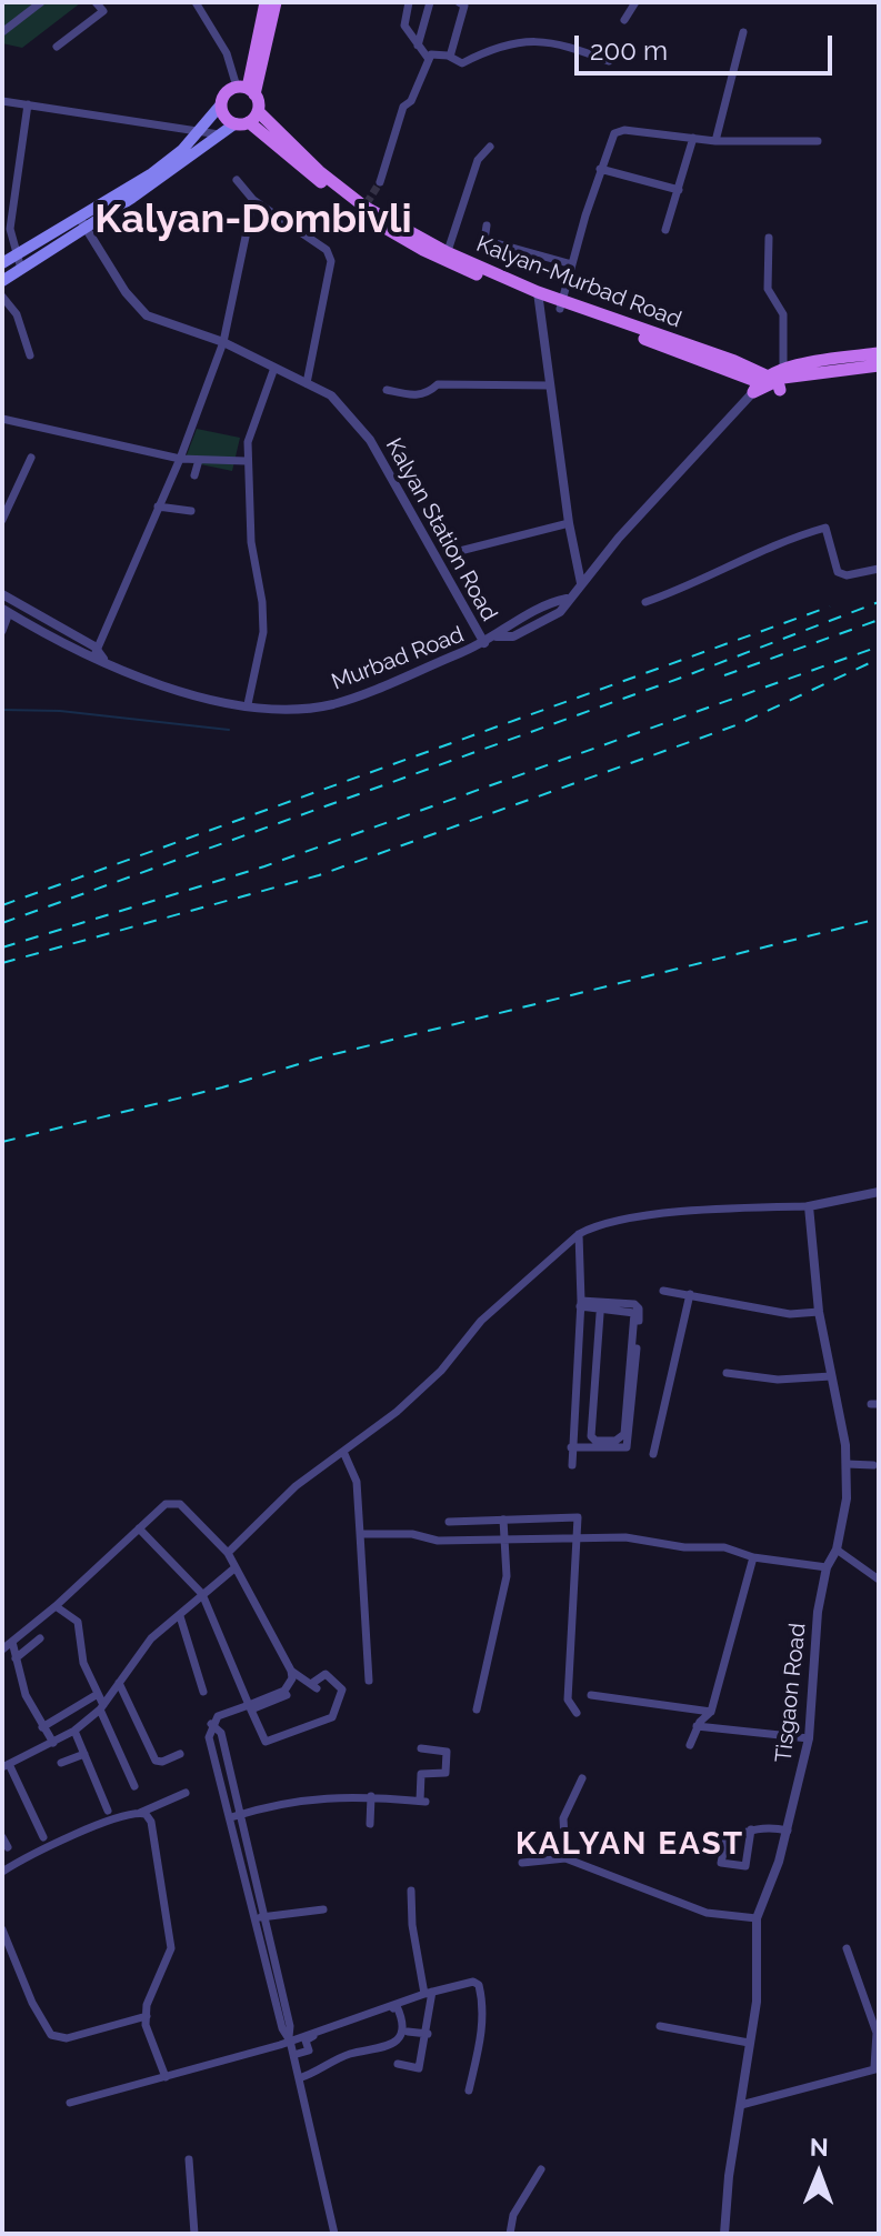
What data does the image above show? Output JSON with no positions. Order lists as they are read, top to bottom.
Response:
{
  "streets": {
    "main road": ["Kalyan-Murbad Road"],
    "street": ["Kalyan Station Road", "Murbad Road", "Tisgaon Road"]
  },
  "crossings": [
    ["Kalyan-Murbad Road", "Murbad Road"],
    ["Kalyan Station Road", "Murbad Road"]
  ],
  "districts": ["Kalyan-Dombivli", "KALYAN EAST"],
  "scale_bar": "200 m",
  "north": "top"
}
